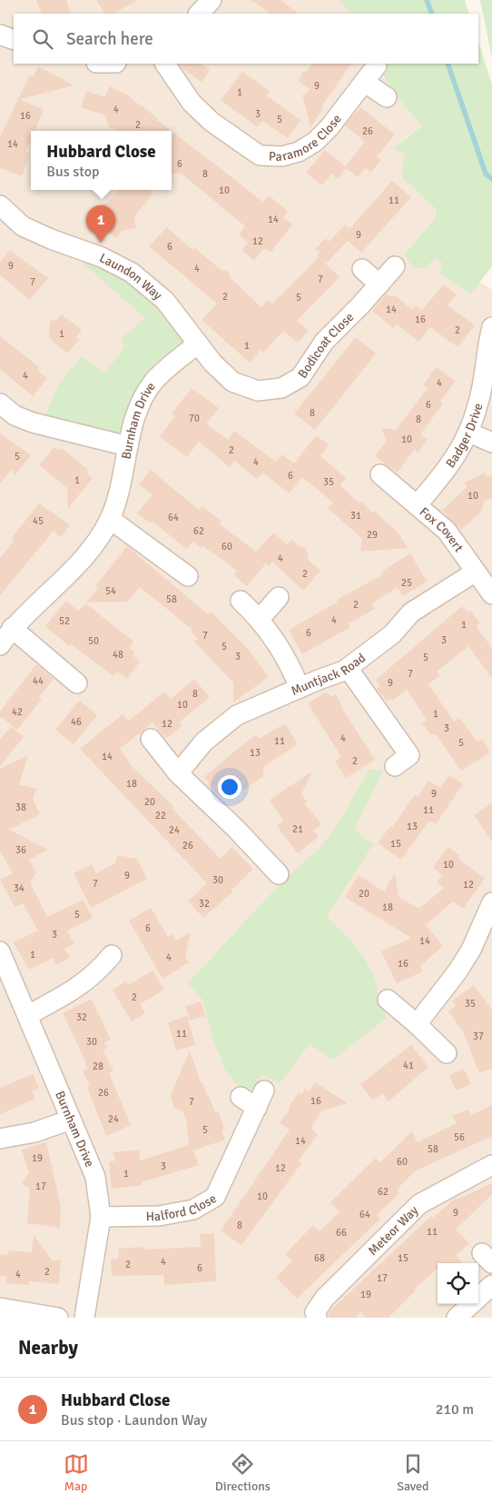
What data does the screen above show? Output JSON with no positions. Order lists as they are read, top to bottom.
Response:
{
  "streets": {
    "street": [
      "Paramore Close",
      "Laundon Way",
      "Bodicoat Close",
      "Burnham Drive",
      "Badger Drive",
      "Fox Covert",
      "Muntjack Road",
      "Halford Close",
      "Meteor Way"
    ]
  },
  "crossings": [
    ["Laundon Way", "Bodicoat Close"],
    ["Laundon Way", "Burnham Drive"],
    ["Bodicoat Close", "Burnham Drive"],
    ["Burnham Drive", "Halford Close"],
    ["Badger Drive", "Fox Covert"],
    ["Fox Covert", "Muntjack Road"]
  ],
  "house_numbers": [
    "9",
    "1",
    "4",
    "3",
    "16",
    "5",
    "2",
    "26",
    "14",
    "6",
    "8",
    "10",
    "11",
    "14",
    "9",
    "12",
    "6",
    "9",
    "4",
    "7",
    "7",
    "2",
    "5",
    "14",
    "16",
    "2",
    "1",
    "1",
    "4",
    "4",
    "6",
    "8",
    "70",
    "8",
    "10",
    "2",
    "5",
    "4",
    "6",
    "1",
    "35",
    "10",
    "31",
    "64",
    "45",
    "62",
    "29",
    "60",
    "4",
    "2",
    "25",
    "54",
    "58",
    "2",
    "4",
    "52",
    "1",
    "6",
    "7",
    "3",
    "50",
    "5",
    "48",
    "3",
    "5",
    "7",
    "44",
    "9",
    "8",
    "10",
    "42",
    "1",
    "46",
    "12",
    "3",
    "4",
    "11",
    "5",
    "13",
    "14",
    "2",
    "18",
    "9",
    "20",
    "38",
    "11",
    "22",
    "13",
    "21",
    "24",
    "15",
    "26",
    "36",
    "10",
    "9",
    "30",
    "7",
    "12",
    "34",
    "20",
    "32",
    "18",
    "5",
    "6",
    "3",
    "14",
    "1",
    "4",
    "16",
    "2",
    "35",
    "32",
    "11",
    "37",
    "30",
    "41",
    "28",
    "26",
    "16",
    "7",
    "24",
    "5",
    "56",
    "14",
    "58",
    "19",
    "60",
    "3",
    "12",
    "1",
    "17",
    "62",
    "10",
    "9",
    "64",
    "8",
    "11",
    "66",
    "68",
    "15",
    "4",
    "2",
    "6",
    "2",
    "4",
    "17",
    "19"
  ],
  "page": {
    "search": "Search here",
    "popup": ["Hubbard Close", "Bus stop"],
    "pins": "1",
    "heading": "Nearby",
    "list": [
      {
        "mark": "1",
        "name": "Hubbard Close",
        "note": "Bus stop · Laundon Way",
        "value": "210 m"
      }
    ],
    "nav": ["Map", "Directions", "Saved"]
  }
}
